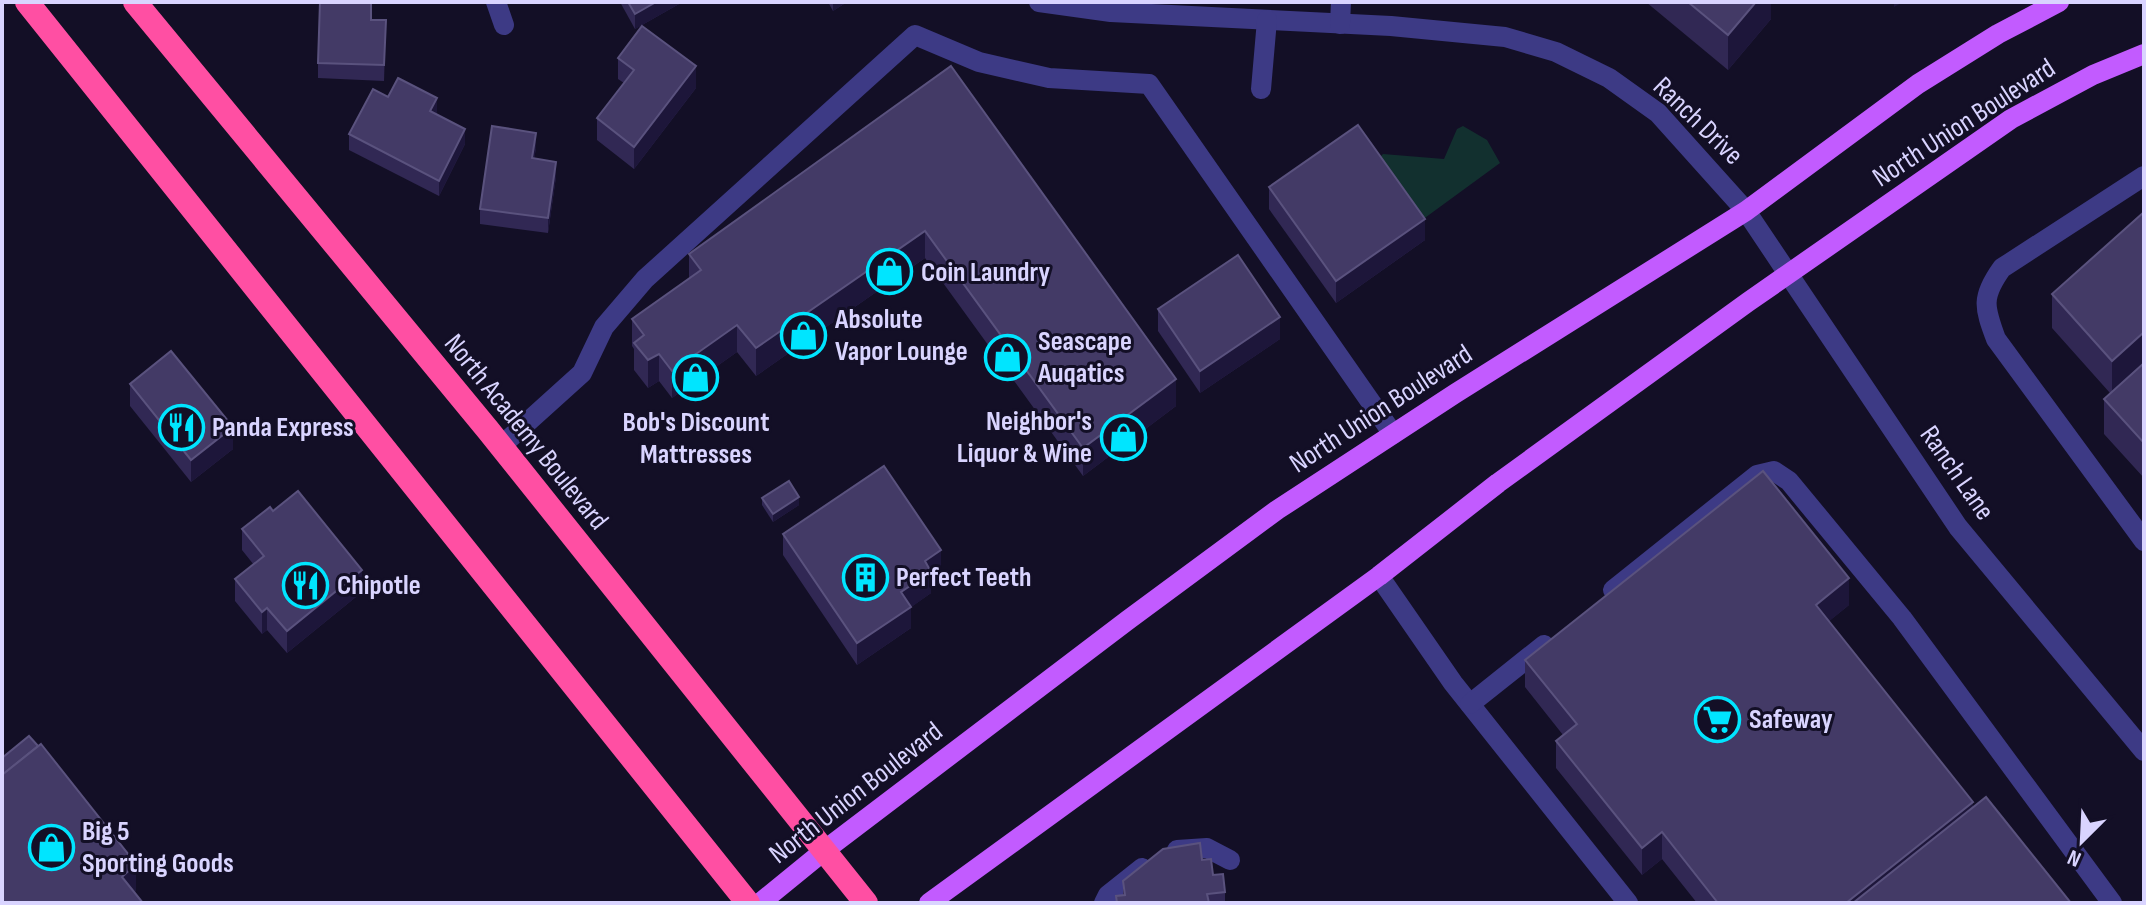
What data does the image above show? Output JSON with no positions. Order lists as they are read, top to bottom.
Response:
{
  "streets": {
    "highway": ["North Academy Boulevard"],
    "main road": ["North Union Boulevard"],
    "street": ["Ranch Drive", "Ranch Lane"]
  },
  "crossings": [
    ["Ranch Drive", "North Union Boulevard"],
    ["Ranch Drive", "Ranch Lane"],
    ["North Union Boulevard", "North Academy Boulevard"],
    ["North Union Boulevard", "Ranch Lane"]
  ],
  "places": {
    "shop": [
      "Coin Laundry",
      "Absolute Vapor Lounge",
      "Seascape Auqatics",
      "Bob's Discount Mattresses",
      "Neighbor's Liquor & Wine",
      "Big 5 Sporting Goods"
    ],
    "restaurant": ["Panda Express", "Chipotle"],
    "building": ["Perfect Teeth"],
    "supermarket": ["Safeway"]
  },
  "north": "bottom left"
}
